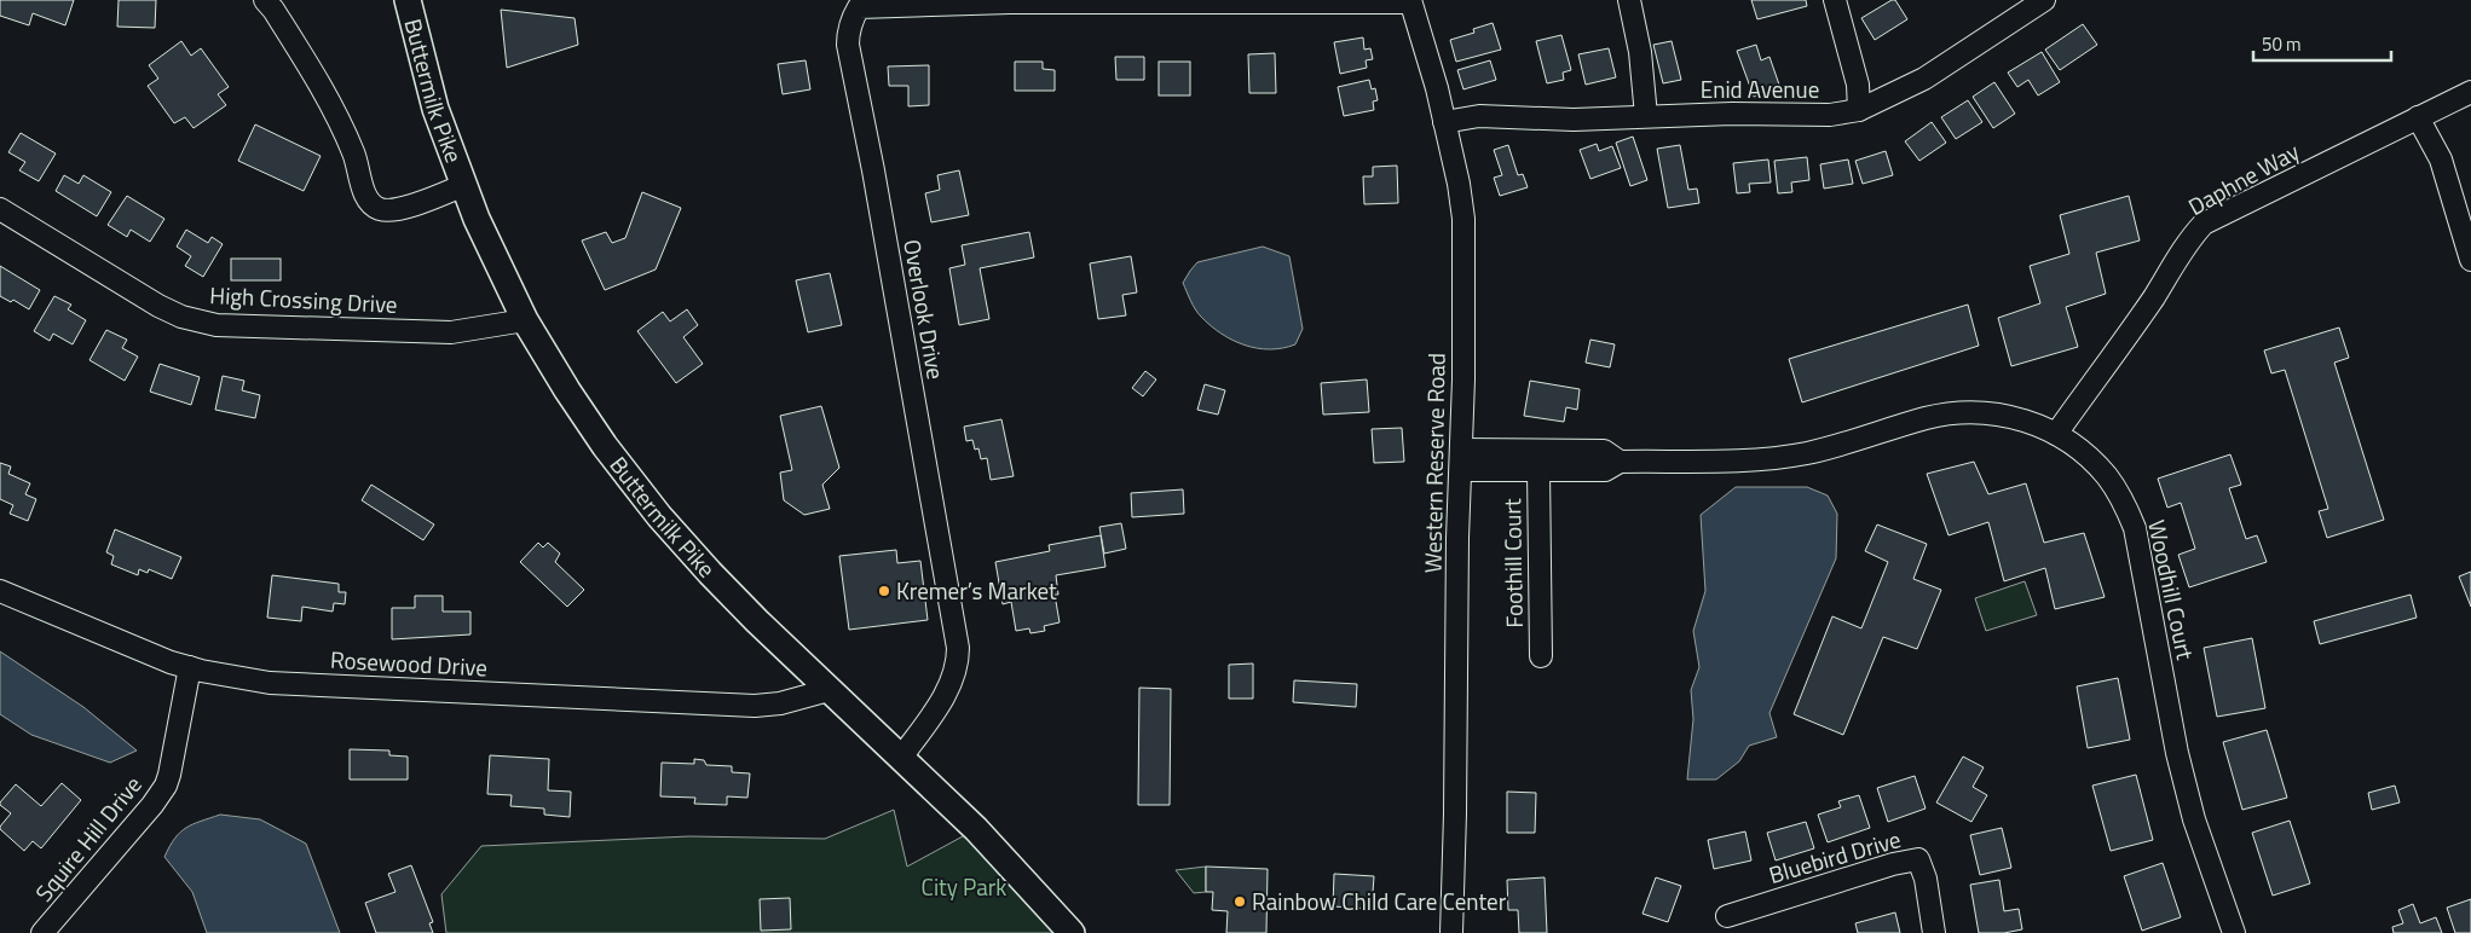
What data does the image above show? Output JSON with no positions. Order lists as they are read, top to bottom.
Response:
{
  "streets": {
    "main road": ["Buttermilk Pike"],
    "street": [
      "Enid Avenue",
      "Daphne Way",
      "High Crossing Drive",
      "Overlook Drive",
      "Western Reserve Road",
      "Foothill Court",
      "Woodhill Court",
      "Rosewood Drive",
      "Squire Hill Drive",
      "Bluebird Drive"
    ]
  },
  "crossings": [
    ["Buttermilk Pike", "High Crossing Drive"],
    ["Buttermilk Pike", "Overlook Drive"],
    ["Buttermilk Pike", "Rosewood Drive"],
    ["Enid Avenue", "Western Reserve Road"],
    ["Daphne Way", "Woodhill Court"],
    ["Overlook Drive", "Western Reserve Road"],
    ["Western Reserve Road", "Woodhill Court"],
    ["Foothill Court", "Woodhill Court"],
    ["Rosewood Drive", "Squire Hill Drive"]
  ],
  "parks": ["City Park"],
  "places": ["Kremer’s Market", "Rainbow Child Care Center"],
  "scale_bar": "50 m"
}
